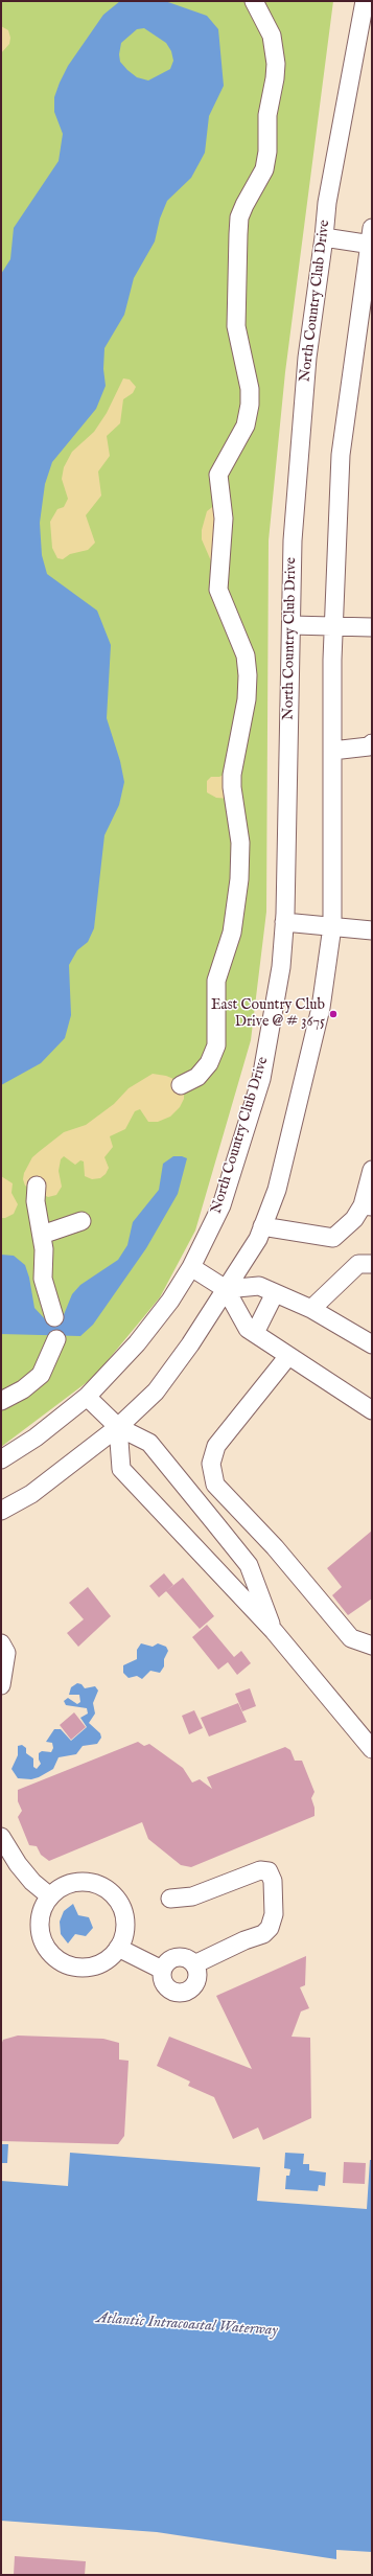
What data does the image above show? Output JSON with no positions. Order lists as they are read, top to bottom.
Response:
{
  "streets": {
    "street": ["North Country Club Drive"]
  },
  "water": ["Atlantic Intracoastal Waterway"],
  "places": ["East Country Club Drive @ # 3675"]
}
